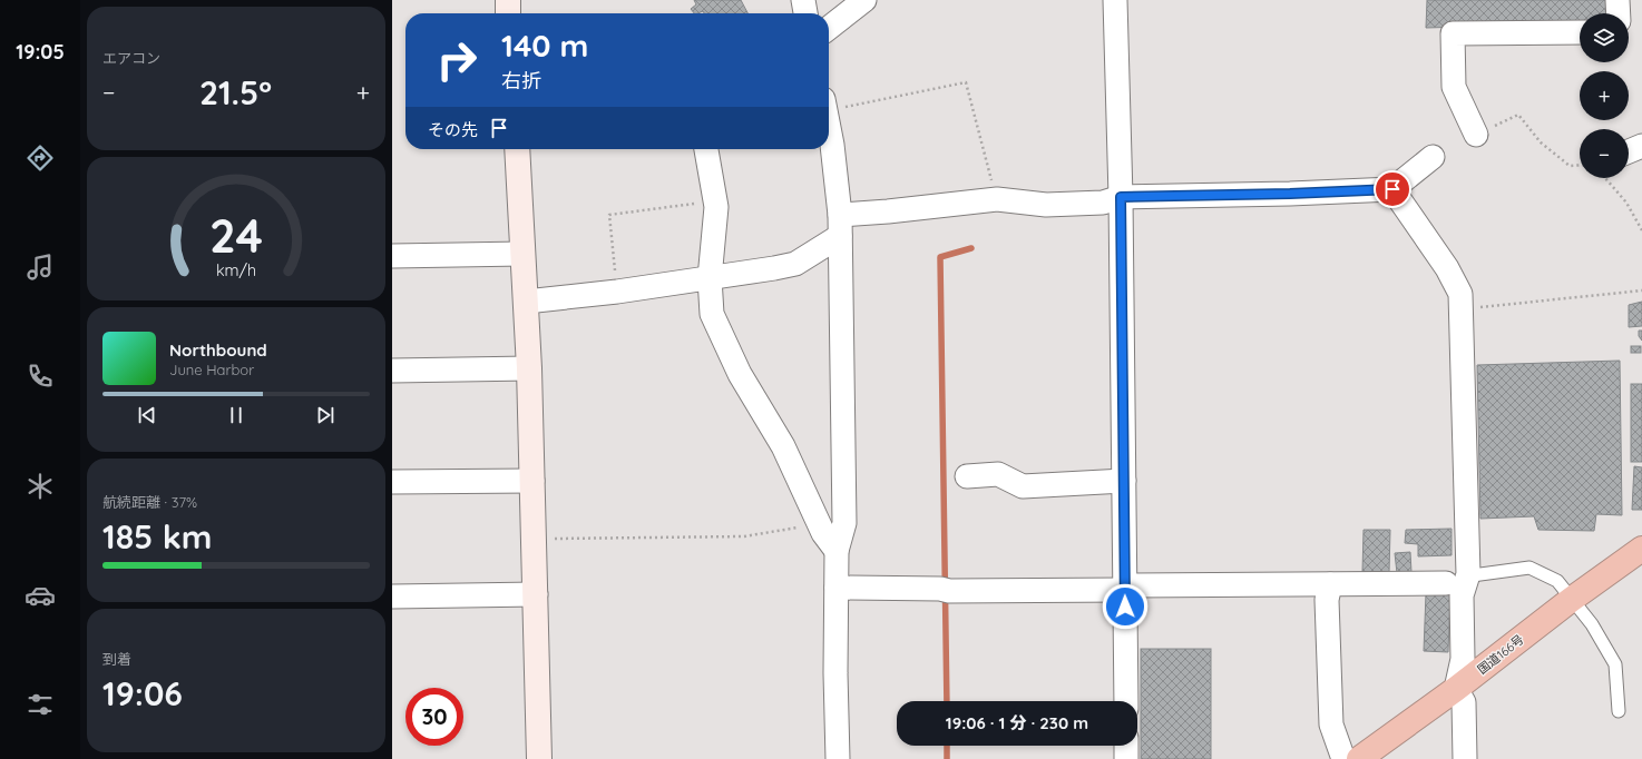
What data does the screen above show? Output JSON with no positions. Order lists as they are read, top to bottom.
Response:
{
  "streets": {
    "highway": ["国道166号"]
  },
  "page": {
    "tabs": "19:05",
    "tile": [
      "エアコン",
      ["航続距離 · 37%", "185 km"],
      ["到着", "19:06"]
    ],
    "map_buttons": ["+", "−"],
    "turn": ["140 m", "右折"],
    "heat": ["−", "21.5°", "+"],
    "then": "その先",
    "song": ["Northbound", "June Harbor"],
    "limit": "30",
    "trip": "19:06 · 1 分 · 230 m",
    "gauge": ["24", "km/h"]
  }
}
